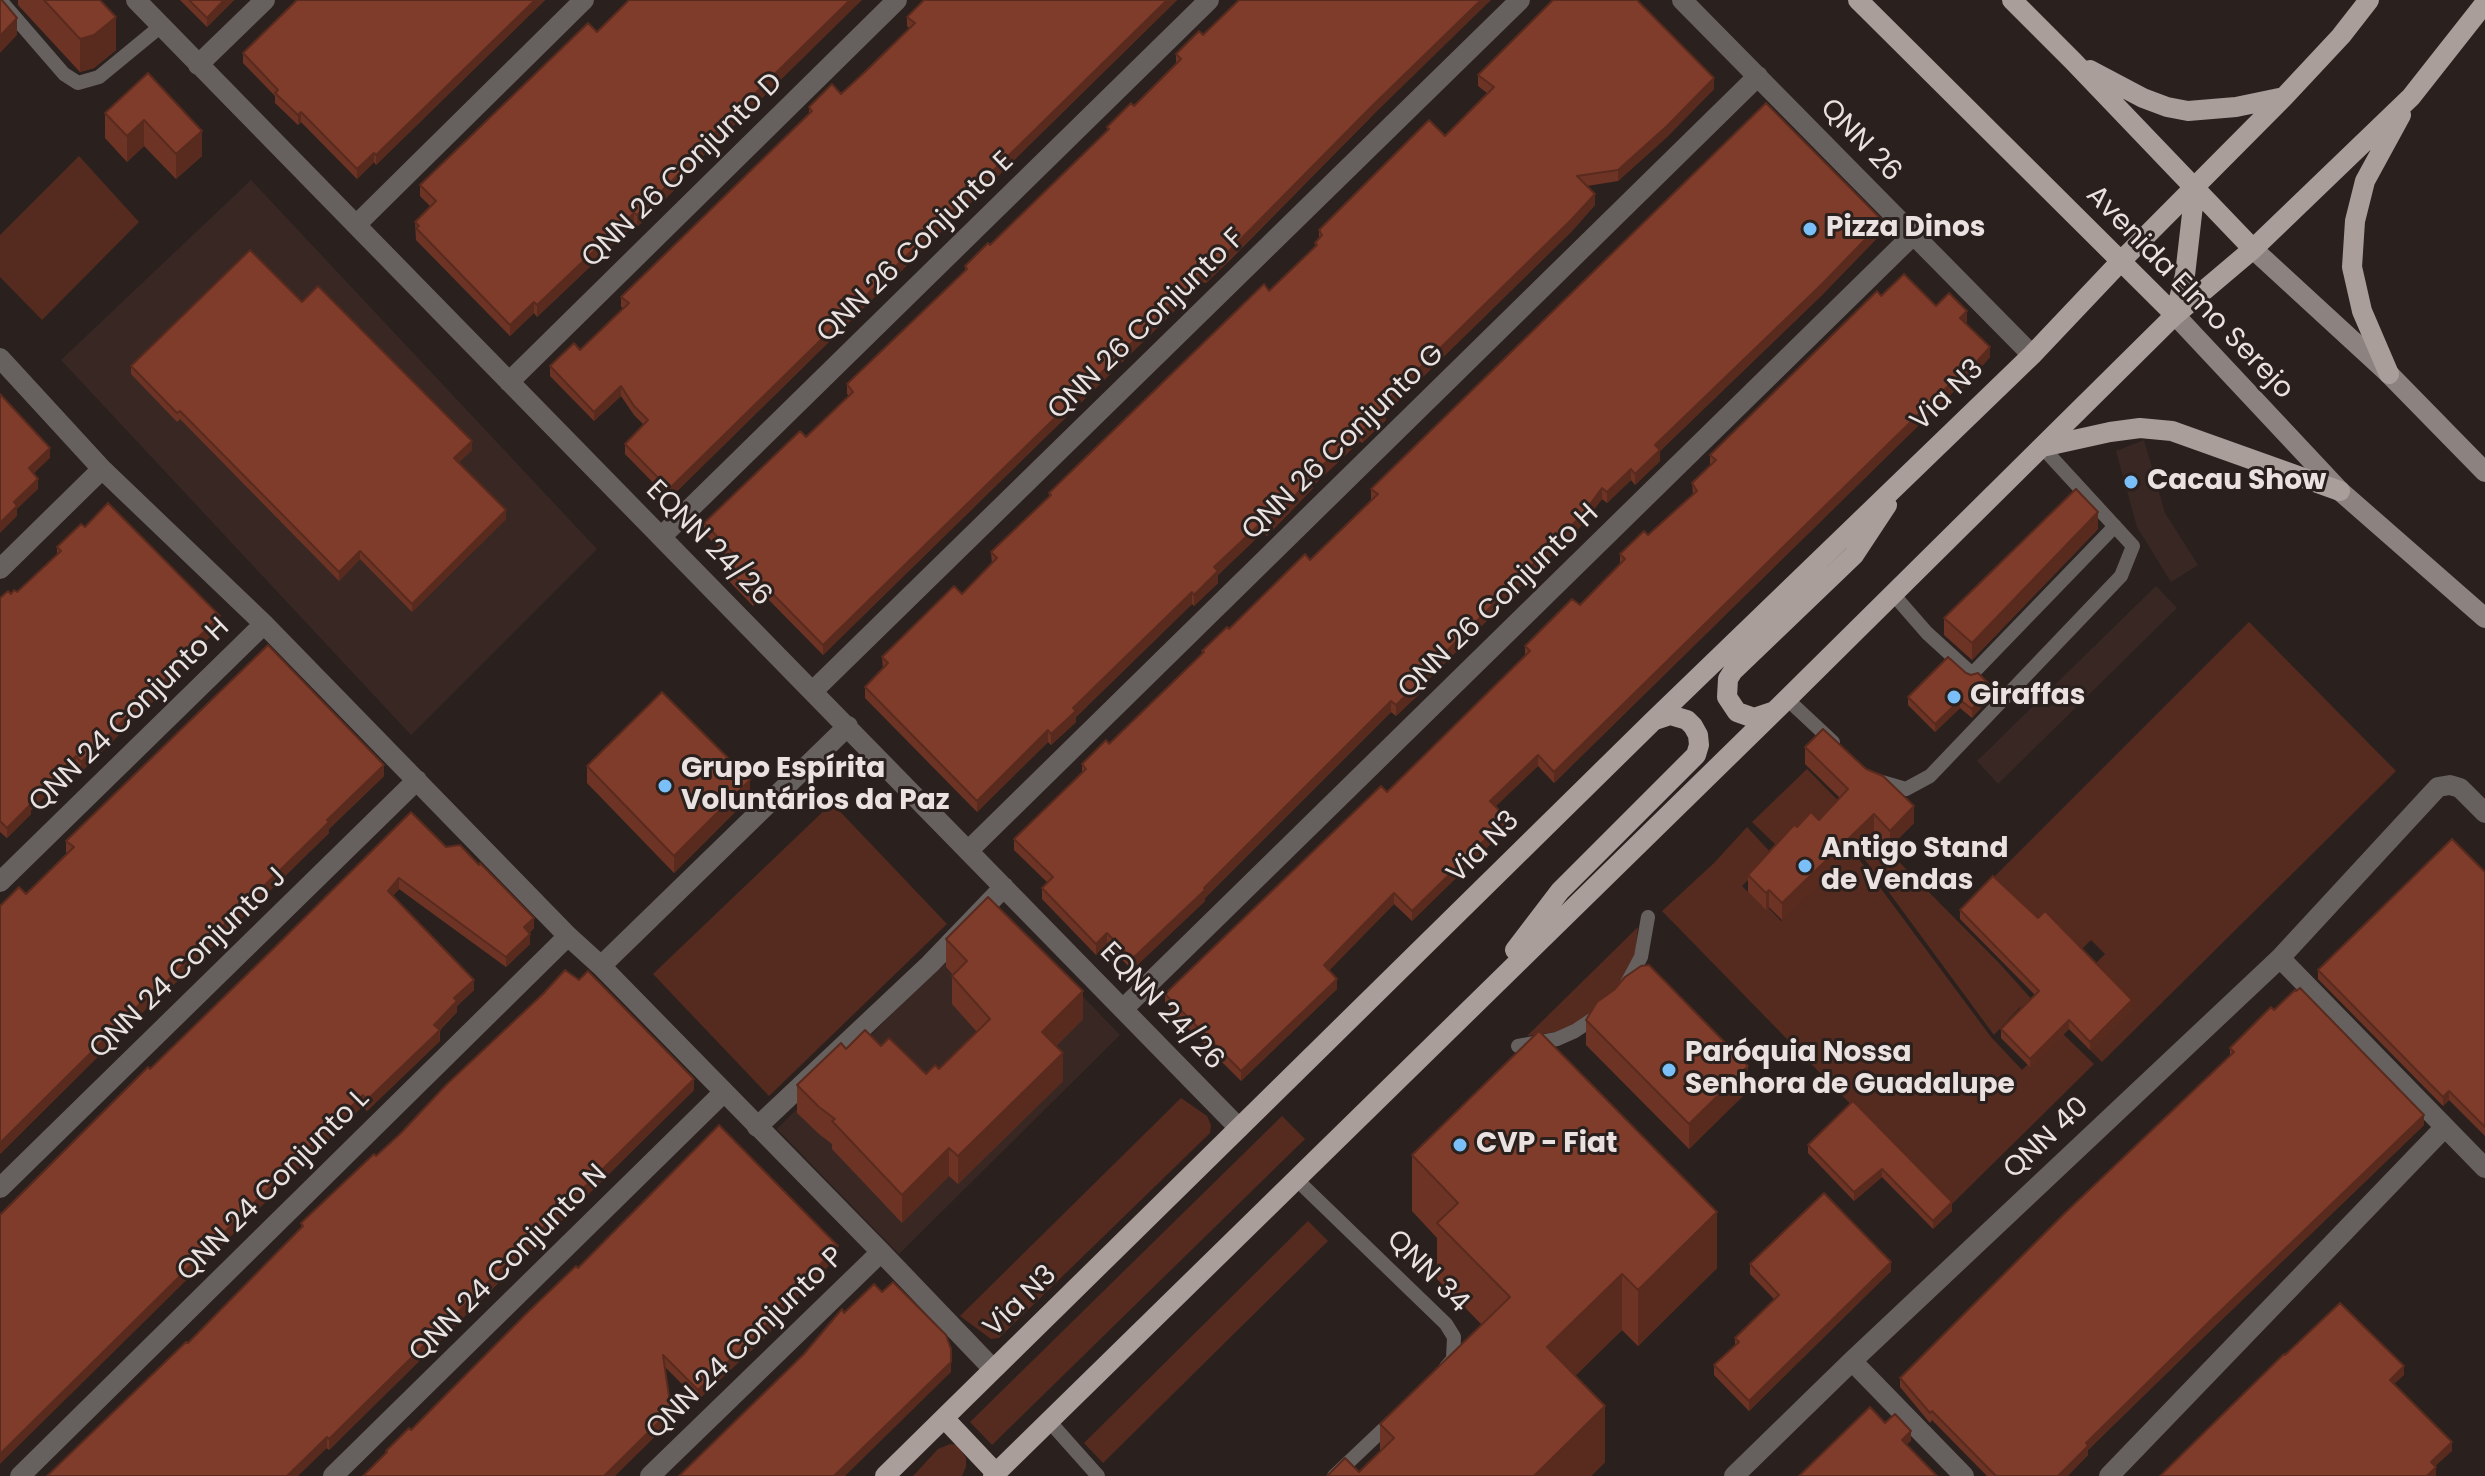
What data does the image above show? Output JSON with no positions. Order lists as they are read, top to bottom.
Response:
{
  "streets": {
    "main road": ["Avenida Elmo Serejo", "Via N3"],
    "street": [
      "QNN 26",
      "QNN 26 Conjunto D",
      "QNN 26 Conjunto E",
      "QNN 26 Conjunto F",
      "QNN 26 Conjunto G",
      "EQNN 24/26",
      "QNN 26 Conjunto H",
      "QNN 24 Conjunto H",
      "QNN 24 Conjunto J",
      "QNN 40",
      "QNN 24 Conjunto L",
      "QNN 24 Conjunto N",
      "QNN 24 Conjunto P"
    ],
    "lane": ["QNN 34"]
  },
  "crossings": [
    ["QNN 26", "Via N3"],
    ["QNN 26", "QNN 26 Conjunto G"],
    ["QNN 26", "QNN 26 Conjunto H"],
    ["QNN 26 Conjunto D", "EQNN 24/26"],
    ["QNN 26 Conjunto E", "EQNN 24/26"],
    ["Avenida Elmo Serejo", "Via N3"],
    ["QNN 26 Conjunto F", "EQNN 24/26"],
    ["Via N3", "EQNN 24/26"],
    ["QNN 26 Conjunto G", "EQNN 24/26"],
    ["EQNN 24/26", "QNN 26 Conjunto H"]
  ],
  "places": [
    "Pizza Dinos",
    "Cacau Show",
    "Giraffas",
    "Grupo Espírita Voluntários da Paz",
    "Antigo Stand de Vendas",
    "Paróquia Nossa Senhora de Guadalupe",
    "CVP - Fiat"
  ]
}
